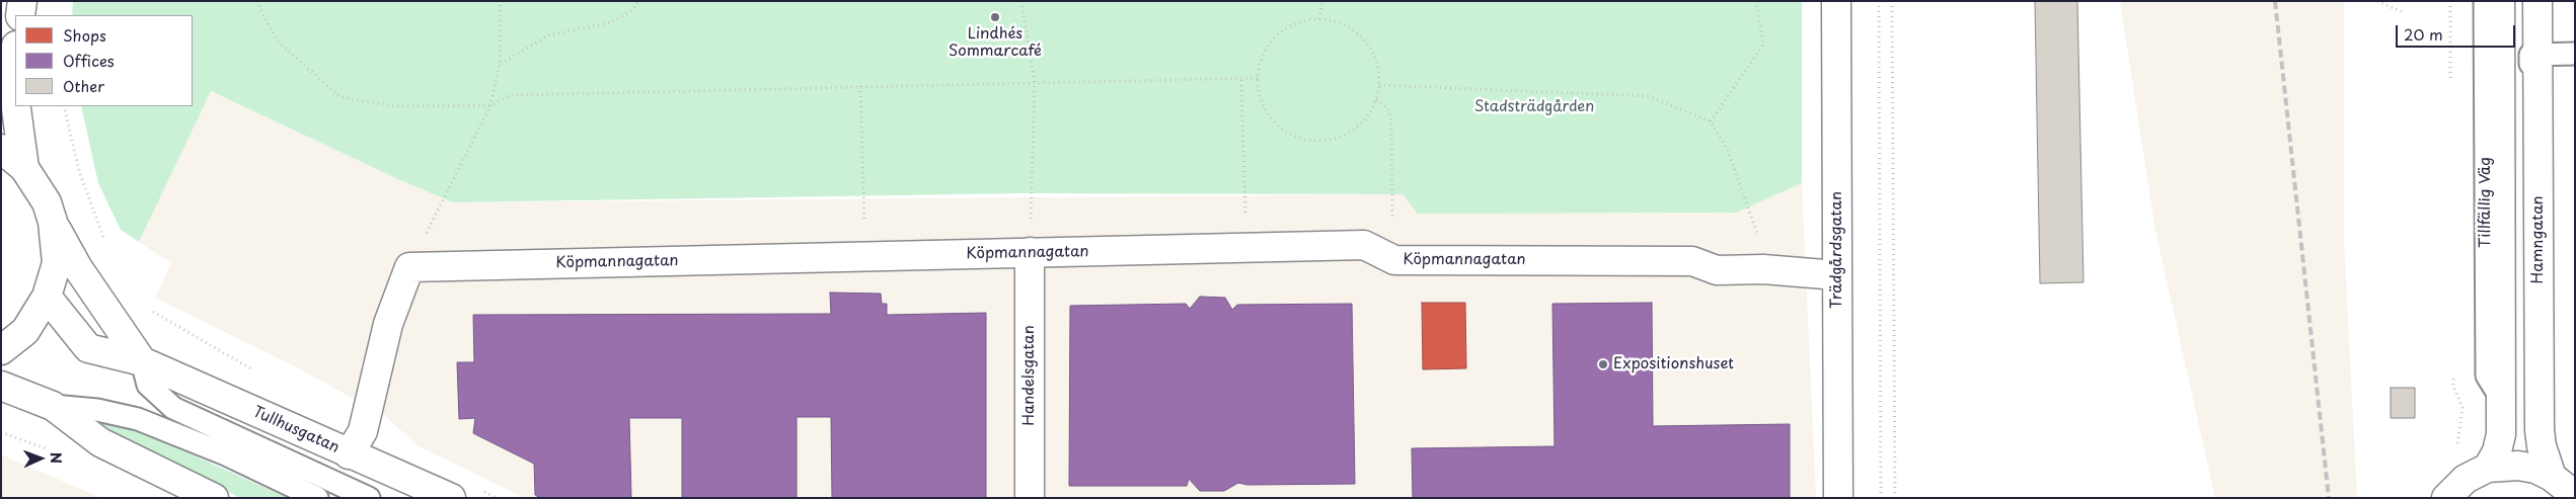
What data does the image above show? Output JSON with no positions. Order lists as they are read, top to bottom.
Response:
{
  "streets": {
    "street": [
      "Hamngatan",
      "Trädgårdsgatan",
      "Köpmannagatan",
      "Handelsgatan",
      "Tullhusgatan"
    ],
    "lane": ["Tillfällig Väg"]
  },
  "crossings": [
    ["Trädgårdsgatan", "Köpmannagatan"],
    ["Köpmannagatan", "Handelsgatan"]
  ],
  "parks": ["Stadsträdgården"],
  "places": ["Lindhés Sommarcafé", "Expositionshuset"],
  "legend": ["Shops", "Offices", "Other"],
  "scale_bar": "20 m",
  "north": "right"
}
